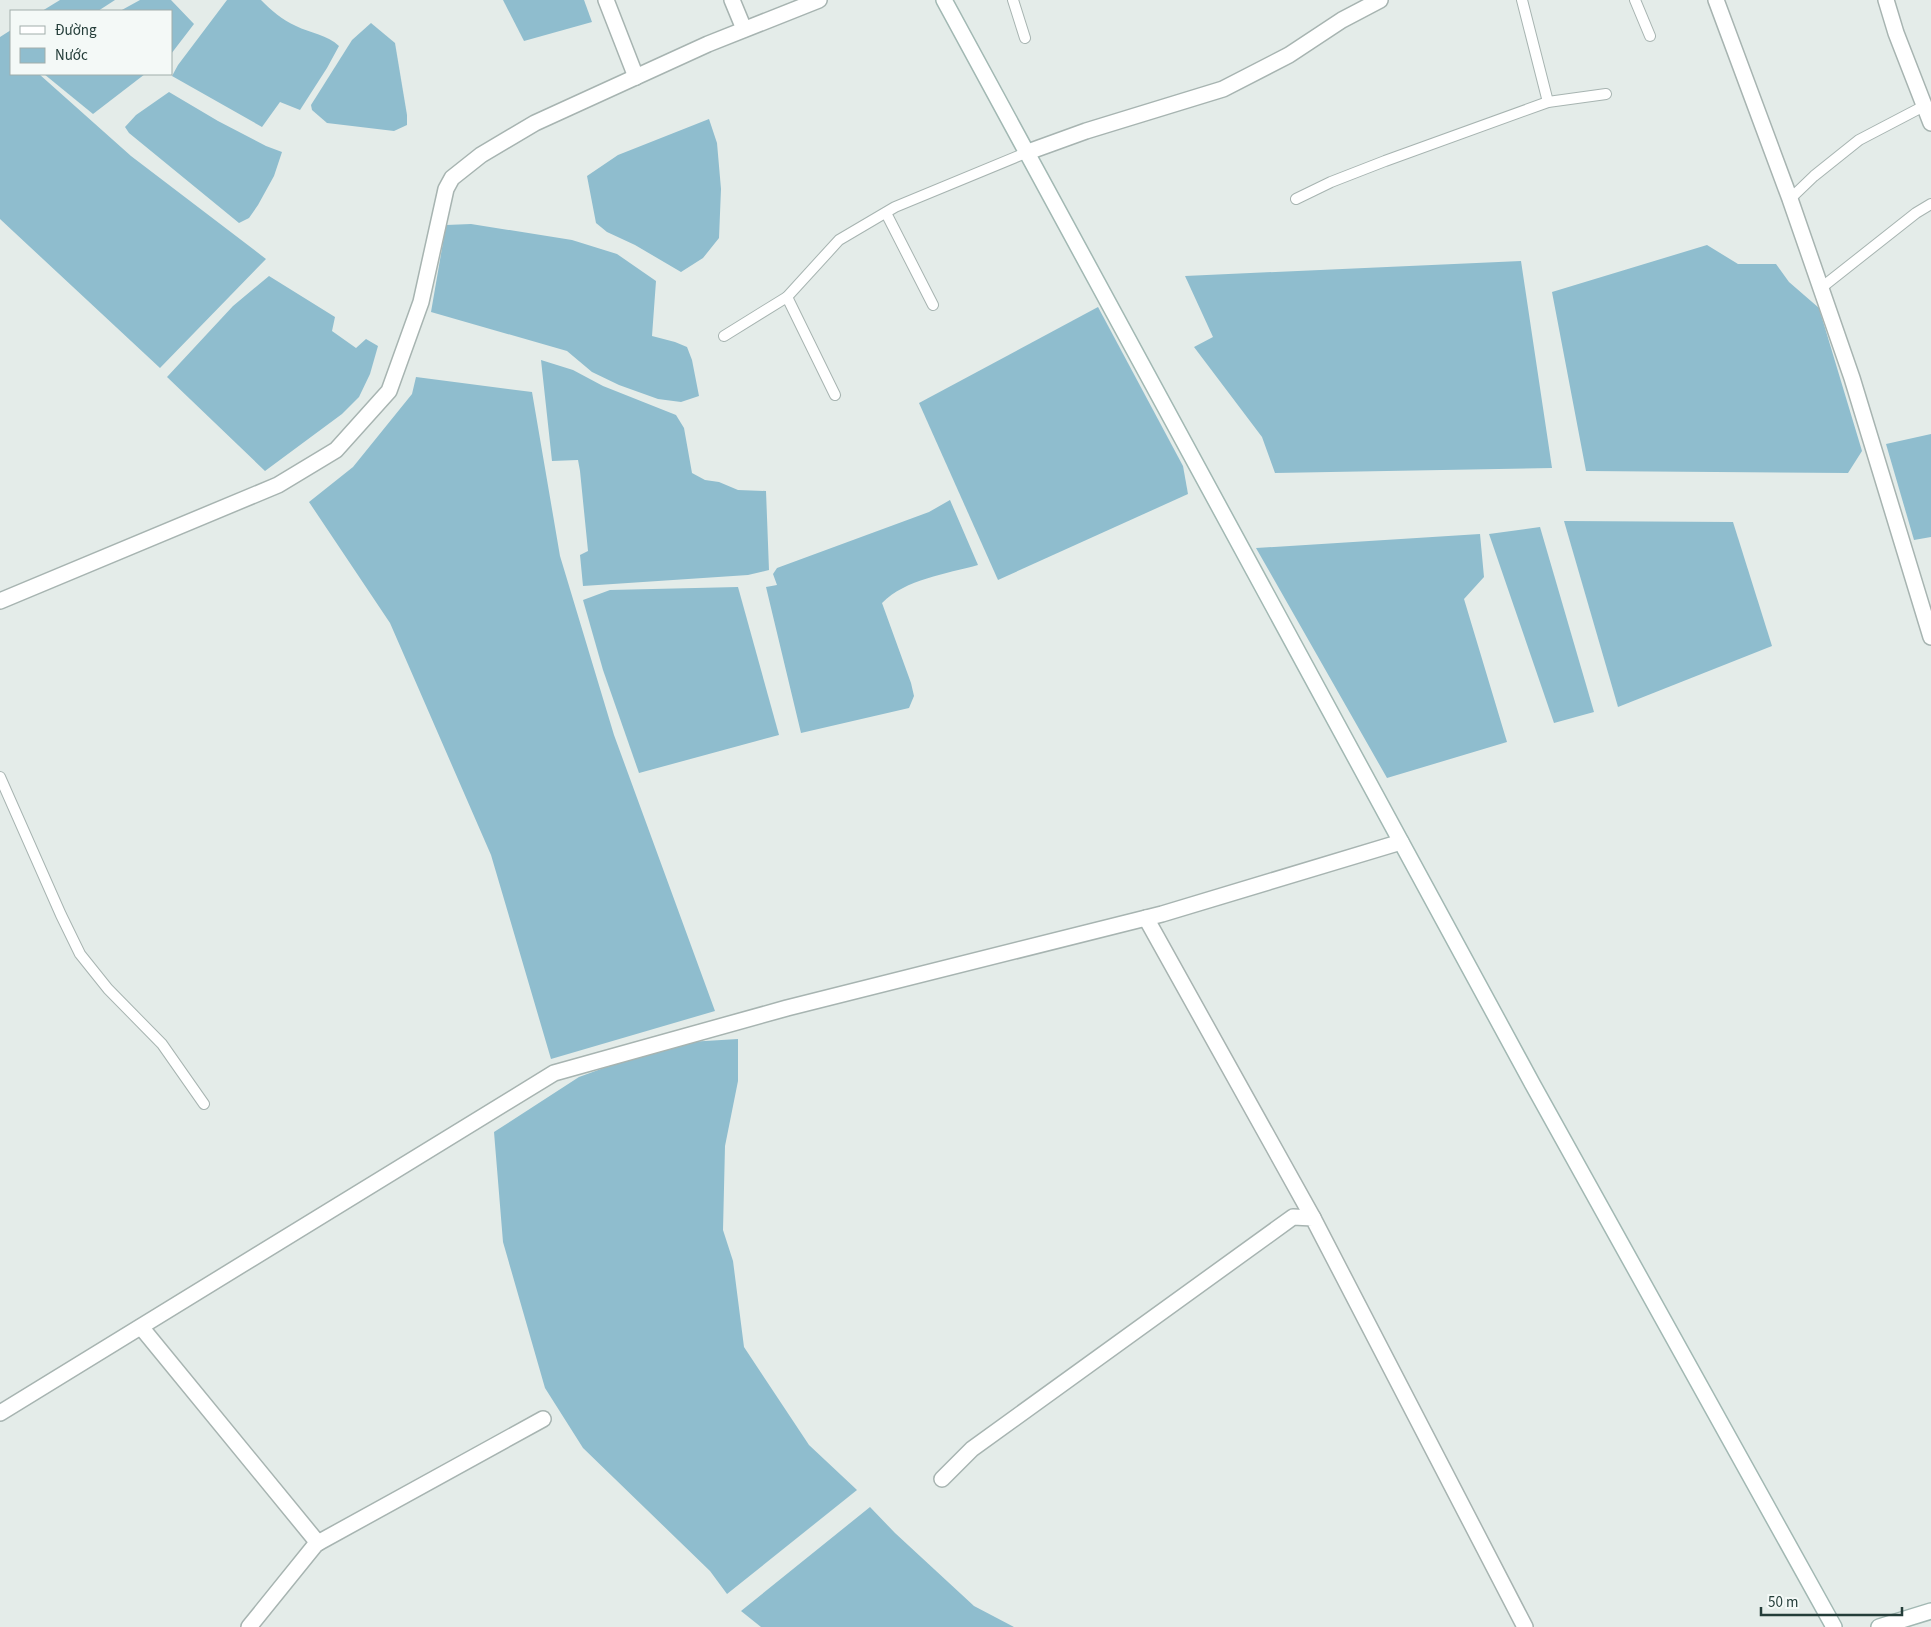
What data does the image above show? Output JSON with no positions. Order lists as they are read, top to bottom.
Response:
{
  "legend": ["Đường", "Nước"],
  "scale_bar": "50 m"
}
